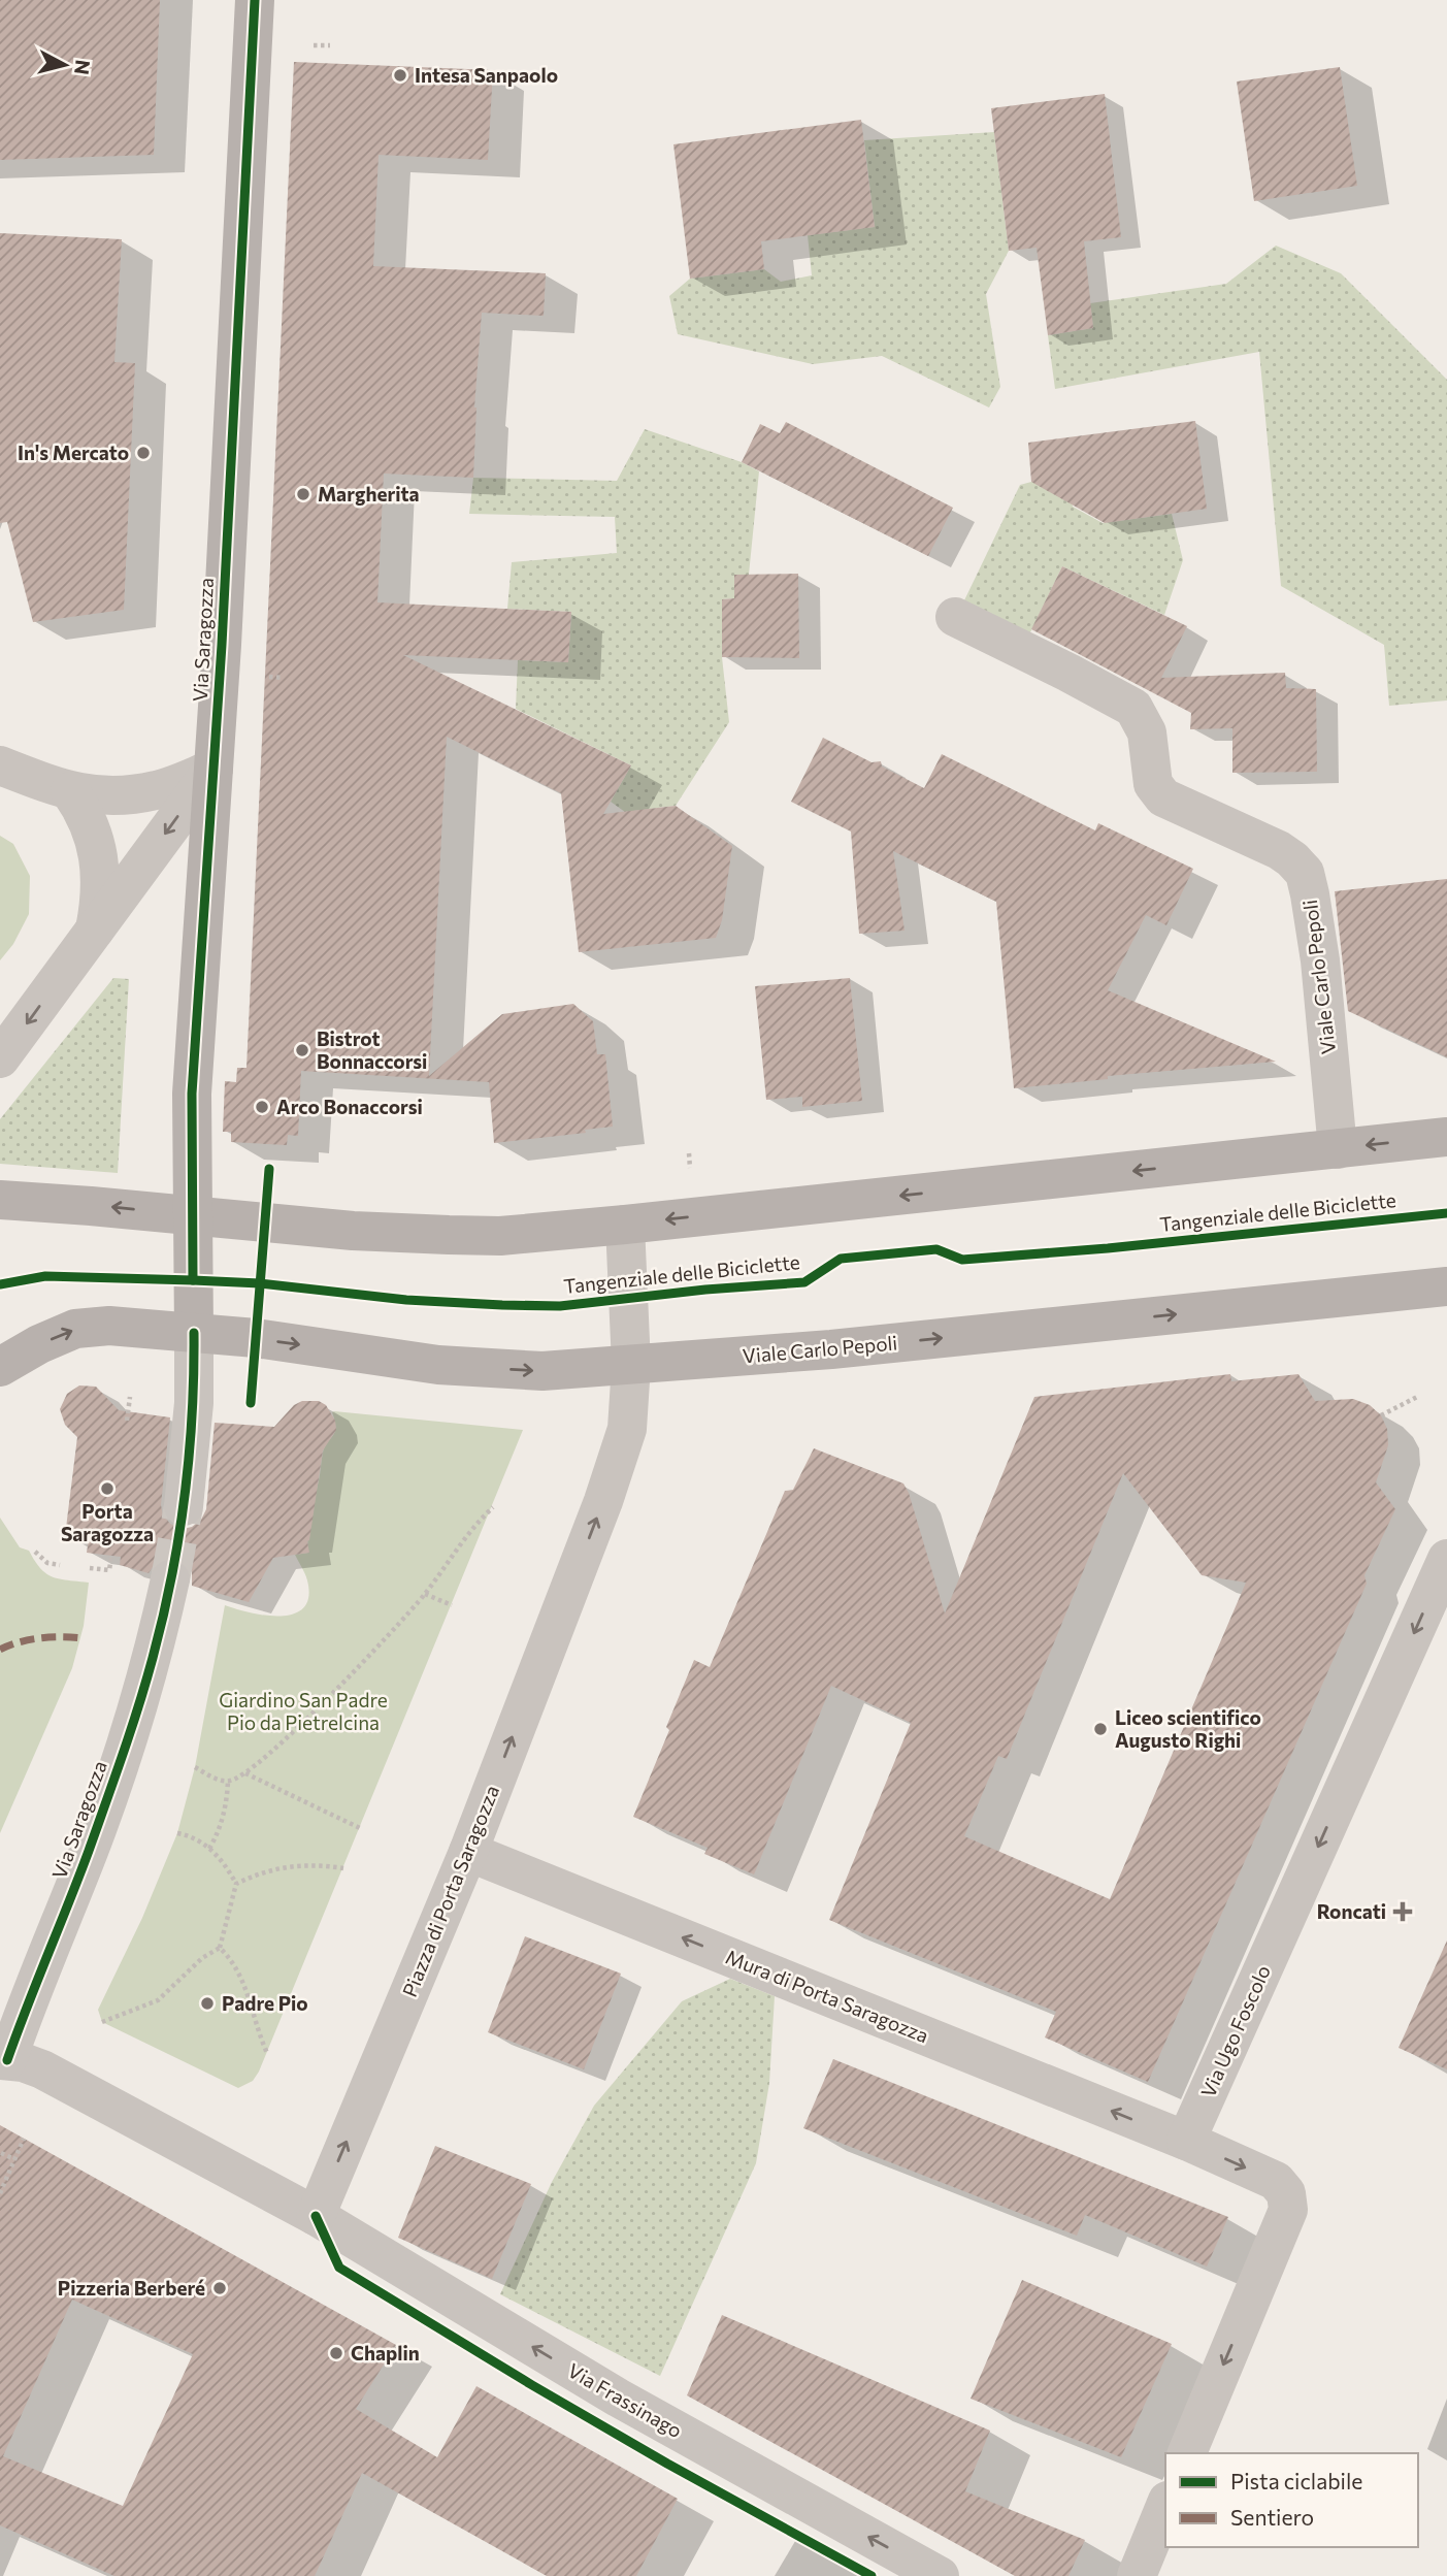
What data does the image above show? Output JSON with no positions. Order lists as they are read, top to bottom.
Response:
{
  "streets": {
    "main road": ["Via Saragozza", "Viale Carlo Pepoli"],
    "street": [
      "Piazza di Porta Saragozza",
      "Mura di Porta Saragozza",
      "Via Ugo Foscolo",
      "Via Frassinago"
    ],
    "cycle path": ["Tangenziale delle Biciclette"]
  },
  "crossings": [
    ["Via Saragozza", "Viale Carlo Pepoli"],
    ["Viale Carlo Pepoli", "Piazza di Porta Saragozza"],
    ["Piazza di Porta Saragozza", "Mura di Porta Saragozza"],
    ["Piazza di Porta Saragozza", "Via Frassinago"],
    ["Mura di Porta Saragozza", "Via Ugo Foscolo"]
  ],
  "one_way": [
    "Viale Carlo Pepoli",
    "Piazza di Porta Saragozza",
    "Mura di Porta Saragozza",
    "Via Ugo Foscolo",
    "Via Frassinago"
  ],
  "parks": ["Giardino San Padre Pio da Pietrelcina"],
  "places": {
    "other": [
      "Intesa Sanpaolo",
      "In's Mercato",
      "Margherita",
      "Bistrot Bonnaccorsi",
      "Arco Bonaccorsi",
      "Porta Saragozza",
      "Liceo scientifico Augusto Righi",
      "Padre Pio",
      "Pizzeria Berberé",
      "Chaplin"
    ],
    "health": ["Roncati"]
  },
  "legend": ["Pista ciclabile", "Sentiero"],
  "north": "right"
}
